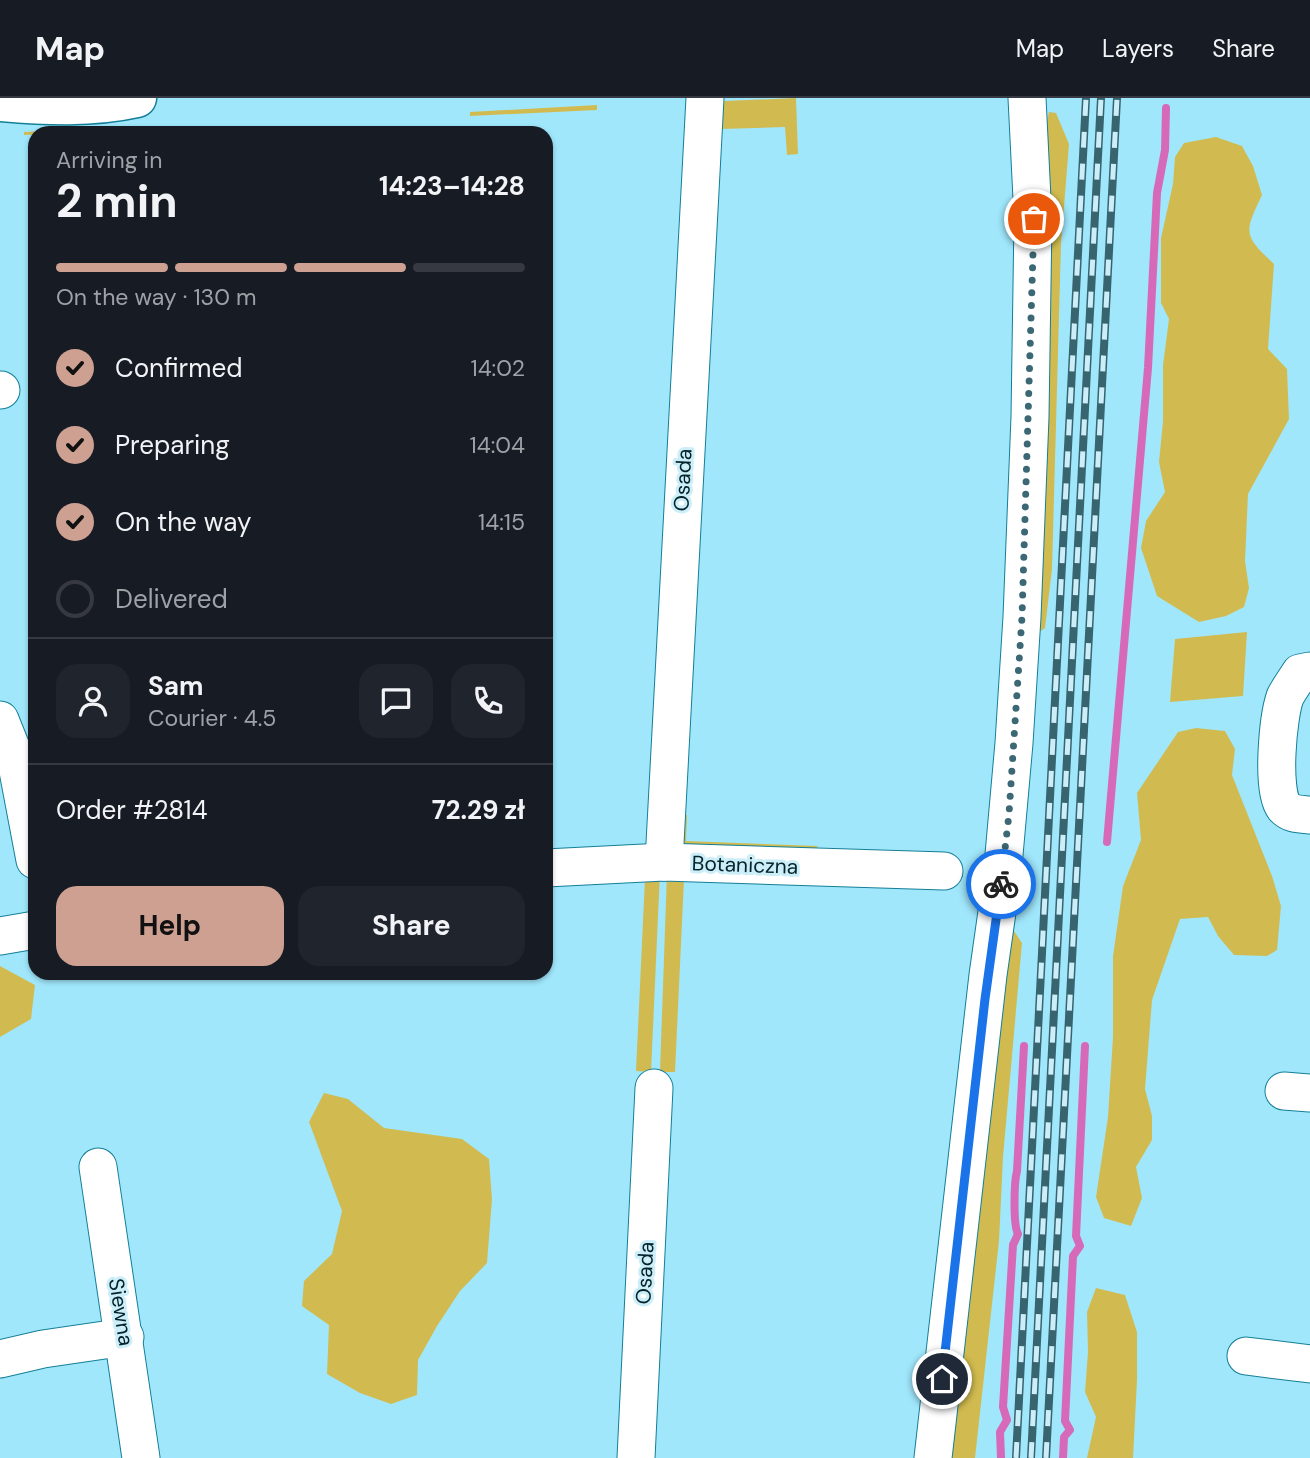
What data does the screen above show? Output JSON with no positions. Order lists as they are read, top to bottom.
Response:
{
  "streets": {
    "street": ["Osada", "Botaniczna", "Siewna"]
  },
  "crossings": [
    ["Osada", "Botaniczna"]
  ],
  "page": {
    "header": "Map",
    "nav": ["Map", "Layers", "Share"],
    "heading": ["2 min", "Arriving in", "14:23–14:28"],
    "panel": [
      "Sam",
      "Courier · 4.5",
      "Order #2814",
      "72.29 zł"
    ],
    "bar": "On the way · 130 m",
    "list": [
      ["Confirmed", "14:02"],
      ["Preparing", "14:04"],
      ["On the way", "14:15"],
      "Delivered"
    ],
    "buttons": ["Help", "Share"]
  }
}
